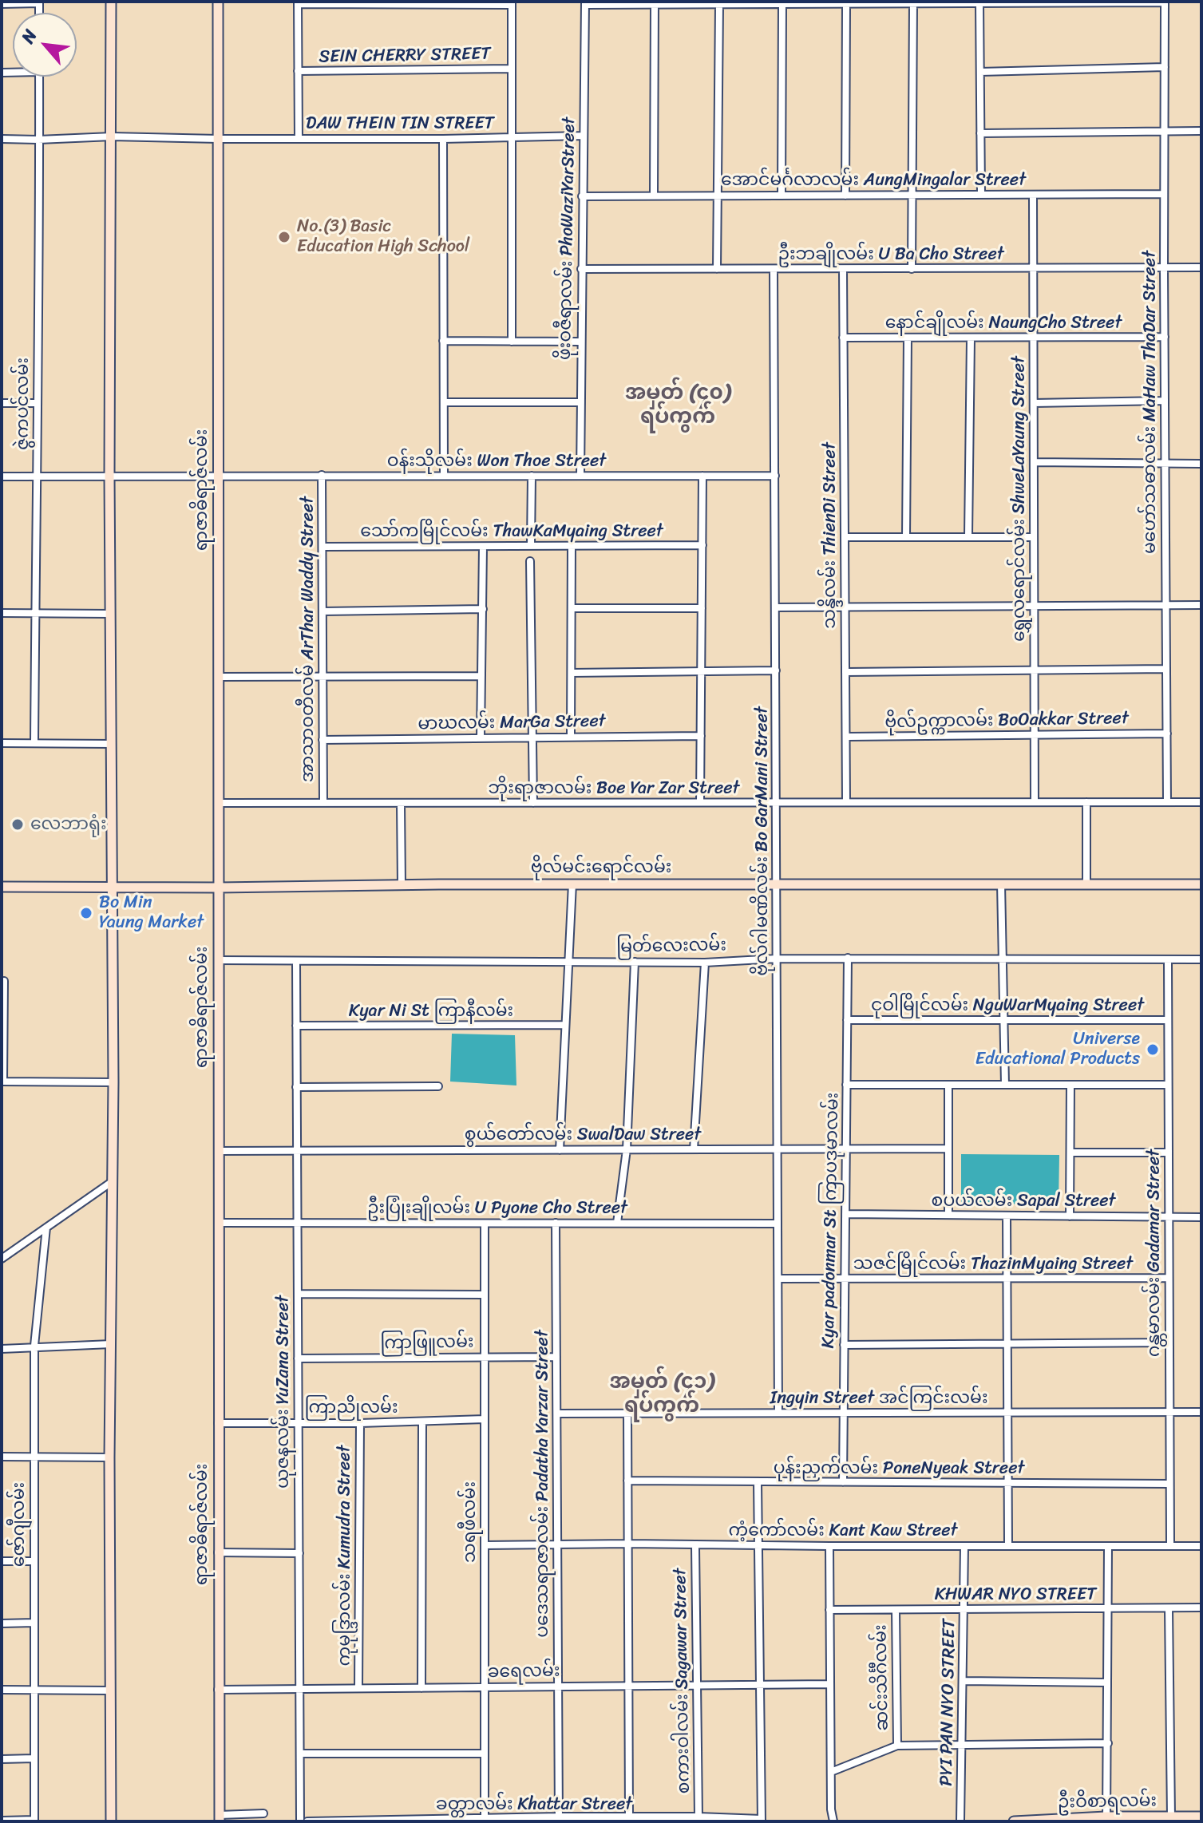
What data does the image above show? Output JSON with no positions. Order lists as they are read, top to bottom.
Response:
{
  "streets": {
    "street": [
      "SEIN CHERRY STREET",
      "DAW THEIN TIN STREET",
      "အောင်မင်္ဂလာလမ်း AungMingalar Street",
      "ဖိုးဝဇီရာလမ်း PhoWaziYarStreet",
      "ဦးဘချိုလမ်း U Ba Cho Street",
      "နောင်ချိုလမ်း NaungCho Street",
      "မဟော်သဓာလမ်း MaHaw ThaDar Street",
      "ဇွဲကပင်လမ်း",
      "ဝန်းသိုလမ်း Won Thoe Street",
      "ရာဇာဓိရာဇ်လမ်း",
      "ရွှေလရောင်လမ်း ShweLaYaung Street",
      "သော်ကမြိုင်လမ်း ThawKaMyaing Street",
      "သန္ဒိလမ်း ThienDi Street",
      "အာသာဝတီလမ် ArThar Waddy Street",
      "ဗိုလ်ဥက္ကာလမ်း BoOakkar Street",
      "မာဃလမ်း MarGa Street",
      "ဘိုးရာဇာလမ်း Boe Yar Zar Street",
      "ဗိုလ်ဂါမဏိလမ်း Bo GarMani Street",
      "ဗိုလ်မင်းရောင်လမ်း",
      "မြတ်လေးလမ်း",
      "ငုဝါမြိုင်လမ်း NguWarMyaing Street",
      "Kyar Ni St ကြာနီလမ်း",
      "စွယ်တော်လမ်း SwalDaw Street",
      "စပယ်လမ်း Sapal Street",
      "ဦးပြုံးချိုလမ်း U Pyone Cho Street",
      "Kyar padonmar St ကြာပဒုမာလမ်း",
      "ဂန္တမာလမ်း Gadamar Street",
      "သဇင်မြိုင်လမ်း ThazinMyaing Street",
      "ကြာဖြူလမ်း",
      "ယုဇနလမ်း YuZana Street",
      "Ingyin Street အင်ကြင်းလမ်း",
      "ကြာညိုလမ်း",
      "ပုန်းညှက်လမ်း PoneNyeak Street",
      "ပဒေသရာဇာလမ်း Padatha Yarzar Street",
      "သရဖီလမ်း",
      "ဇော်ဂျီလမ်း",
      "ကံ့ကော်လမ်း Kant Kaw Street",
      "ကုမုဒ္ဒြာလမ်း Kumudra Street",
      "KHWAR NYO STREET",
      "ခရေလမ်း",
      "ဆင်းသိင်္ဂီလမ်း",
      "စကားဝါလမ်း Sagawar Street",
      "PYI PAN NYO STREET",
      "ဦးဝိစာရလမ်း",
      "ခတ္တာလမ်း Khattar Street"
    ]
  },
  "crossings": [
    ["DAW THEIN TIN STREET", "ဖိုးဝဇီရာလမ်း PhoWaziYarStreet"],
    ["DAW THEIN TIN STREET", "ဇွဲကပင်လမ်း"],
    ["DAW THEIN TIN STREET", "ရာဇာဓိရာဇ်လမ်း"],
    ["အောင်မင်္ဂလာလမ်း AungMingalar Street", "ဖိုးဝဇီရာလမ်း PhoWaziYarStreet"],
    ["အောင်မင်္ဂလာလမ်း AungMingalar Street", "မဟော်သဓာလမ်း MaHaw ThaDar Street"],
    ["အောင်မင်္ဂလာလမ်း AungMingalar Street", "ရွှေလရောင်လမ်း ShweLaYaung Street"],
    ["ဖိုးဝဇီရာလမ်း PhoWaziYarStreet", "ဦးဘချိုလမ်း U Ba Cho Street"],
    ["ဖိုးဝဇီရာလမ်း PhoWaziYarStreet", "ဝန်းသိုလမ်း Won Thoe Street"],
    ["ဦးဘချိုလမ်း U Ba Cho Street", "မဟော်သဓာလမ်း MaHaw ThaDar Street"],
    ["ဦးဘချိုလမ်း U Ba Cho Street", "ရွှေလရောင်လမ်း ShweLaYaung Street"],
    ["ဦးဘချိုလမ်း U Ba Cho Street", "သန္ဒိလမ်း ThienDi Street"],
    ["ဦးဘချိုလမ်း U Ba Cho Street", "ဗိုလ်ဂါမဏိလမ်း Bo GarMani Street"],
    ["နောင်ချိုလမ်း NaungCho Street", "မဟော်သဓာလမ်း MaHaw ThaDar Street"],
    ["နောင်ချိုလမ်း NaungCho Street", "ရွှေလရောင်လမ်း ShweLaYaung Street"],
    ["နောင်ချိုလမ်း NaungCho Street", "သန္ဒိလမ်း ThienDi Street"],
    ["မဟော်သဓာလမ်း MaHaw ThaDar Street", "ဗိုလ်ဥက္ကာလမ်း BoOakkar Street"],
    ["မဟော်သဓာလမ်း MaHaw ThaDar Street", "ဘိုးရာဇာလမ်း Boe Yar Zar Street"],
    ["ဇွဲကပင်လမ်း", "ဝန်းသိုလမ်း Won Thoe Street"],
    ["ဝန်းသိုလမ်း Won Thoe Street", "ရာဇာဓိရာဇ်လမ်း"],
    ["ဝန်းသိုလမ်း Won Thoe Street", "အာသာဝတီလမ် ArThar Waddy Street"],
    ["ဝန်းသိုလမ်း Won Thoe Street", "ဗိုလ်ဂါမဏိလမ်း Bo GarMani Street"],
    ["ရာဇာဓိရာဇ်လမ်း", "ဘိုးရာဇာလမ်း Boe Yar Zar Street"],
    ["ရာဇာဓိရာဇ်လမ်း", "ဗိုလ်မင်းရောင်လမ်း"],
    ["ရာဇာဓိရာဇ်လမ်း", "မြတ်လေးလမ်း"],
    ["ရာဇာဓိရာဇ်လမ်း", "စွယ်တော်လမ်း SwalDaw Street"],
    ["ရာဇာဓိရာဇ်လမ်း", "ဦးပြုံးချိုလမ်း U Pyone Cho Street"],
    ["ရာဇာဓိရာဇ်လမ်း", "ကြာညိုလမ်း"],
    ["ရာဇာဓိရာဇ်လမ်း", "ခရေလမ်း"],
    ["ရွှေလရောင်လမ်း ShweLaYaung Street", "ဗိုလ်ဥက္ကာလမ်း BoOakkar Street"],
    ["ရွှေလရောင်လမ်း ShweLaYaung Street", "ဘိုးရာဇာလမ်း Boe Yar Zar Street"],
    ["သော်ကမြိုင်လမ်း ThawKaMyaing Street", "အာသာဝတီလမ် ArThar Waddy Street"],
    ["သန္ဒိလမ်း ThienDi Street", "ဗိုလ်ဥက္ကာလမ်း BoOakkar Street"],
    ["သန္ဒိလမ်း ThienDi Street", "ဘိုးရာဇာလမ်း Boe Yar Zar Street"],
    ["အာသာဝတီလမ် ArThar Waddy Street", "မာဃလမ်း MarGa Street"],
    ["အာသာဝတီလမ် ArThar Waddy Street", "ဘိုးရာဇာလမ်း Boe Yar Zar Street"],
    ["ဘိုးရာဇာလမ်း Boe Yar Zar Street", "ဗိုလ်ဂါမဏိလမ်း Bo GarMani Street"],
    ["ဗိုလ်ဂါမဏိလမ်း Bo GarMani Street", "ဗိုလ်မင်းရောင်လမ်း"],
    ["ဗိုလ်ဂါမဏိလမ်း Bo GarMani Street", "မြတ်လေးလမ်း"],
    ["ဗိုလ်ဂါမဏိလမ်း Bo GarMani Street", "စွယ်တော်လမ်း SwalDaw Street"],
    ["ဗိုလ်ဂါမဏိလမ်း Bo GarMani Street", "ဦးပြုံးချိုလမ်း U Pyone Cho Street"],
    ["ဗိုလ်ဂါမဏိလမ်း Bo GarMani Street", "သဇင်မြိုင်လမ်း ThazinMyaing Street"],
    ["ဗိုလ်ဂါမဏိလမ်း Bo GarMani Street", "Ingyin Street အင်ကြင်းလမ်း"],
    ["မြတ်လေးလမ်း", "Kyar padonmar St ကြာပဒုမာလမ်း"],
    ["မြတ်လေးလမ်း", "ဂန္တမာလမ်း Gadamar Street"],
    ["မြတ်လေးလမ်း", "ယုဇနလမ်း YuZana Street"],
    ["ငုဝါမြိုင်လမ်း NguWarMyaing Street", "Kyar padonmar St ကြာပဒုမာလမ်း"],
    ["ငုဝါမြိုင်လမ်း NguWarMyaing Street", "ဂန္တမာလမ်း Gadamar Street"],
    ["Kyar Ni St ကြာနီလမ်း", "ယုဇနလမ်း YuZana Street"],
    ["စွယ်တော်လမ်း SwalDaw Street", "Kyar padonmar St ကြာပဒုမာလမ်း"],
    ["စွယ်တော်လမ်း SwalDaw Street", "ယုဇနလမ်း YuZana Street"],
    ["စပယ်လမ်း Sapal Street", "Kyar padonmar St ကြာပဒုမာလမ်း"],
    ["စပယ်လမ်း Sapal Street", "ဂန္တမာလမ်း Gadamar Street"],
    ["ဦးပြုံးချိုလမ်း U Pyone Cho Street", "ယုဇနလမ်း YuZana Street"],
    ["ဦးပြုံးချိုလမ်း U Pyone Cho Street", "ပဒေသရာဇာလမ်း Padatha Yarzar Street"],
    ["ဦးပြုံးချိုလမ်း U Pyone Cho Street", "သရဖီလမ်း"],
    ["Kyar padonmar St ကြာပဒုမာလမ်း", "သဇင်မြိုင်လမ်း ThazinMyaing Street"],
    ["Kyar padonmar St ကြာပဒုမာလမ်း", "Ingyin Street အင်ကြင်းလမ်း"],
    ["Kyar padonmar St ကြာပဒုမာလမ်း", "ပုန်းညှက်လမ်း PoneNyeak Street"],
    ["ဂန္တမာလမ်း Gadamar Street", "သဇင်မြိုင်လမ်း ThazinMyaing Street"],
    ["ဂန္တမာလမ်း Gadamar Street", "Ingyin Street အင်ကြင်းလမ်း"],
    ["ဂန္တမာလမ်း Gadamar Street", "ပုန်းညှက်လမ်း PoneNyeak Street"],
    ["ဂန္တမာလမ်း Gadamar Street", "ကံ့ကော်လမ်း Kant Kaw Street"],
    ["ကြာဖြူလမ်း", "ယုဇနလမ်း YuZana Street"],
    ["ကြာဖြူလမ်း", "ပဒေသရာဇာလမ်း Padatha Yarzar Street"],
    ["ကြာဖြူလမ်း", "သရဖီလမ်း"],
    ["ယုဇနလမ်း YuZana Street", "ကြာညိုလမ်း"],
    ["ယုဇနလမ်း YuZana Street", "ခရေလမ်း"],
    ["Ingyin Street အင်ကြင်းလမ်း", "ပဒေသရာဇာလမ်း Padatha Yarzar Street"],
    ["ကြာညိုလမ်း", "သရဖီလမ်း"],
    ["ကြာညိုလမ်း", "ကုမုဒ္ဒြာလမ်း Kumudra Street"],
    ["ပဒေသရာဇာလမ်း Padatha Yarzar Street", "ကံ့ကော်လမ်း Kant Kaw Street"],
    ["ပဒေသရာဇာလမ်း Padatha Yarzar Street", "ခရေလမ်း"],
    ["ပဒေသရာဇာလမ်း Padatha Yarzar Street", "ခတ္တာလမ်း Khattar Street"],
    ["သရဖီလမ်း", "ကံ့ကော်လမ်း Kant Kaw Street"],
    ["သရဖီလမ်း", "ခရေလမ်း"],
    ["သရဖီလမ်း", "ခတ္တာလမ်း Khattar Street"],
    ["ကံ့ကော်လမ်း Kant Kaw Street", "စကားဝါလမ်း Sagawar Street"],
    ["ကံ့ကော်လမ်း Kant Kaw Street", "PYI PAN NYO STREET"],
    ["ကုမုဒ္ဒြာလမ်း Kumudra Street", "ခရေလမ်း"],
    ["KHWAR NYO STREET", "ဆင်းသိင်္ဂီလမ်း"],
    ["KHWAR NYO STREET", "PYI PAN NYO STREET"],
    ["ခရေလမ်း", "စကားဝါလမ်း Sagawar Street"],
    ["စကားဝါလမ်း Sagawar Street", "ခတ္တာလမ်း Khattar Street"]
  ],
  "districts": ["အမှတ် (၄၀) ရပ်ကွက်", "အမှတ် (၄၁) ရပ်ကွက်"],
  "places": [
    "No.(3) Basic Education High School",
    "လေဘာရုံး",
    "Bo Min Yaung Market",
    "Universe Educational Products"
  ],
  "north": "top left"
}
